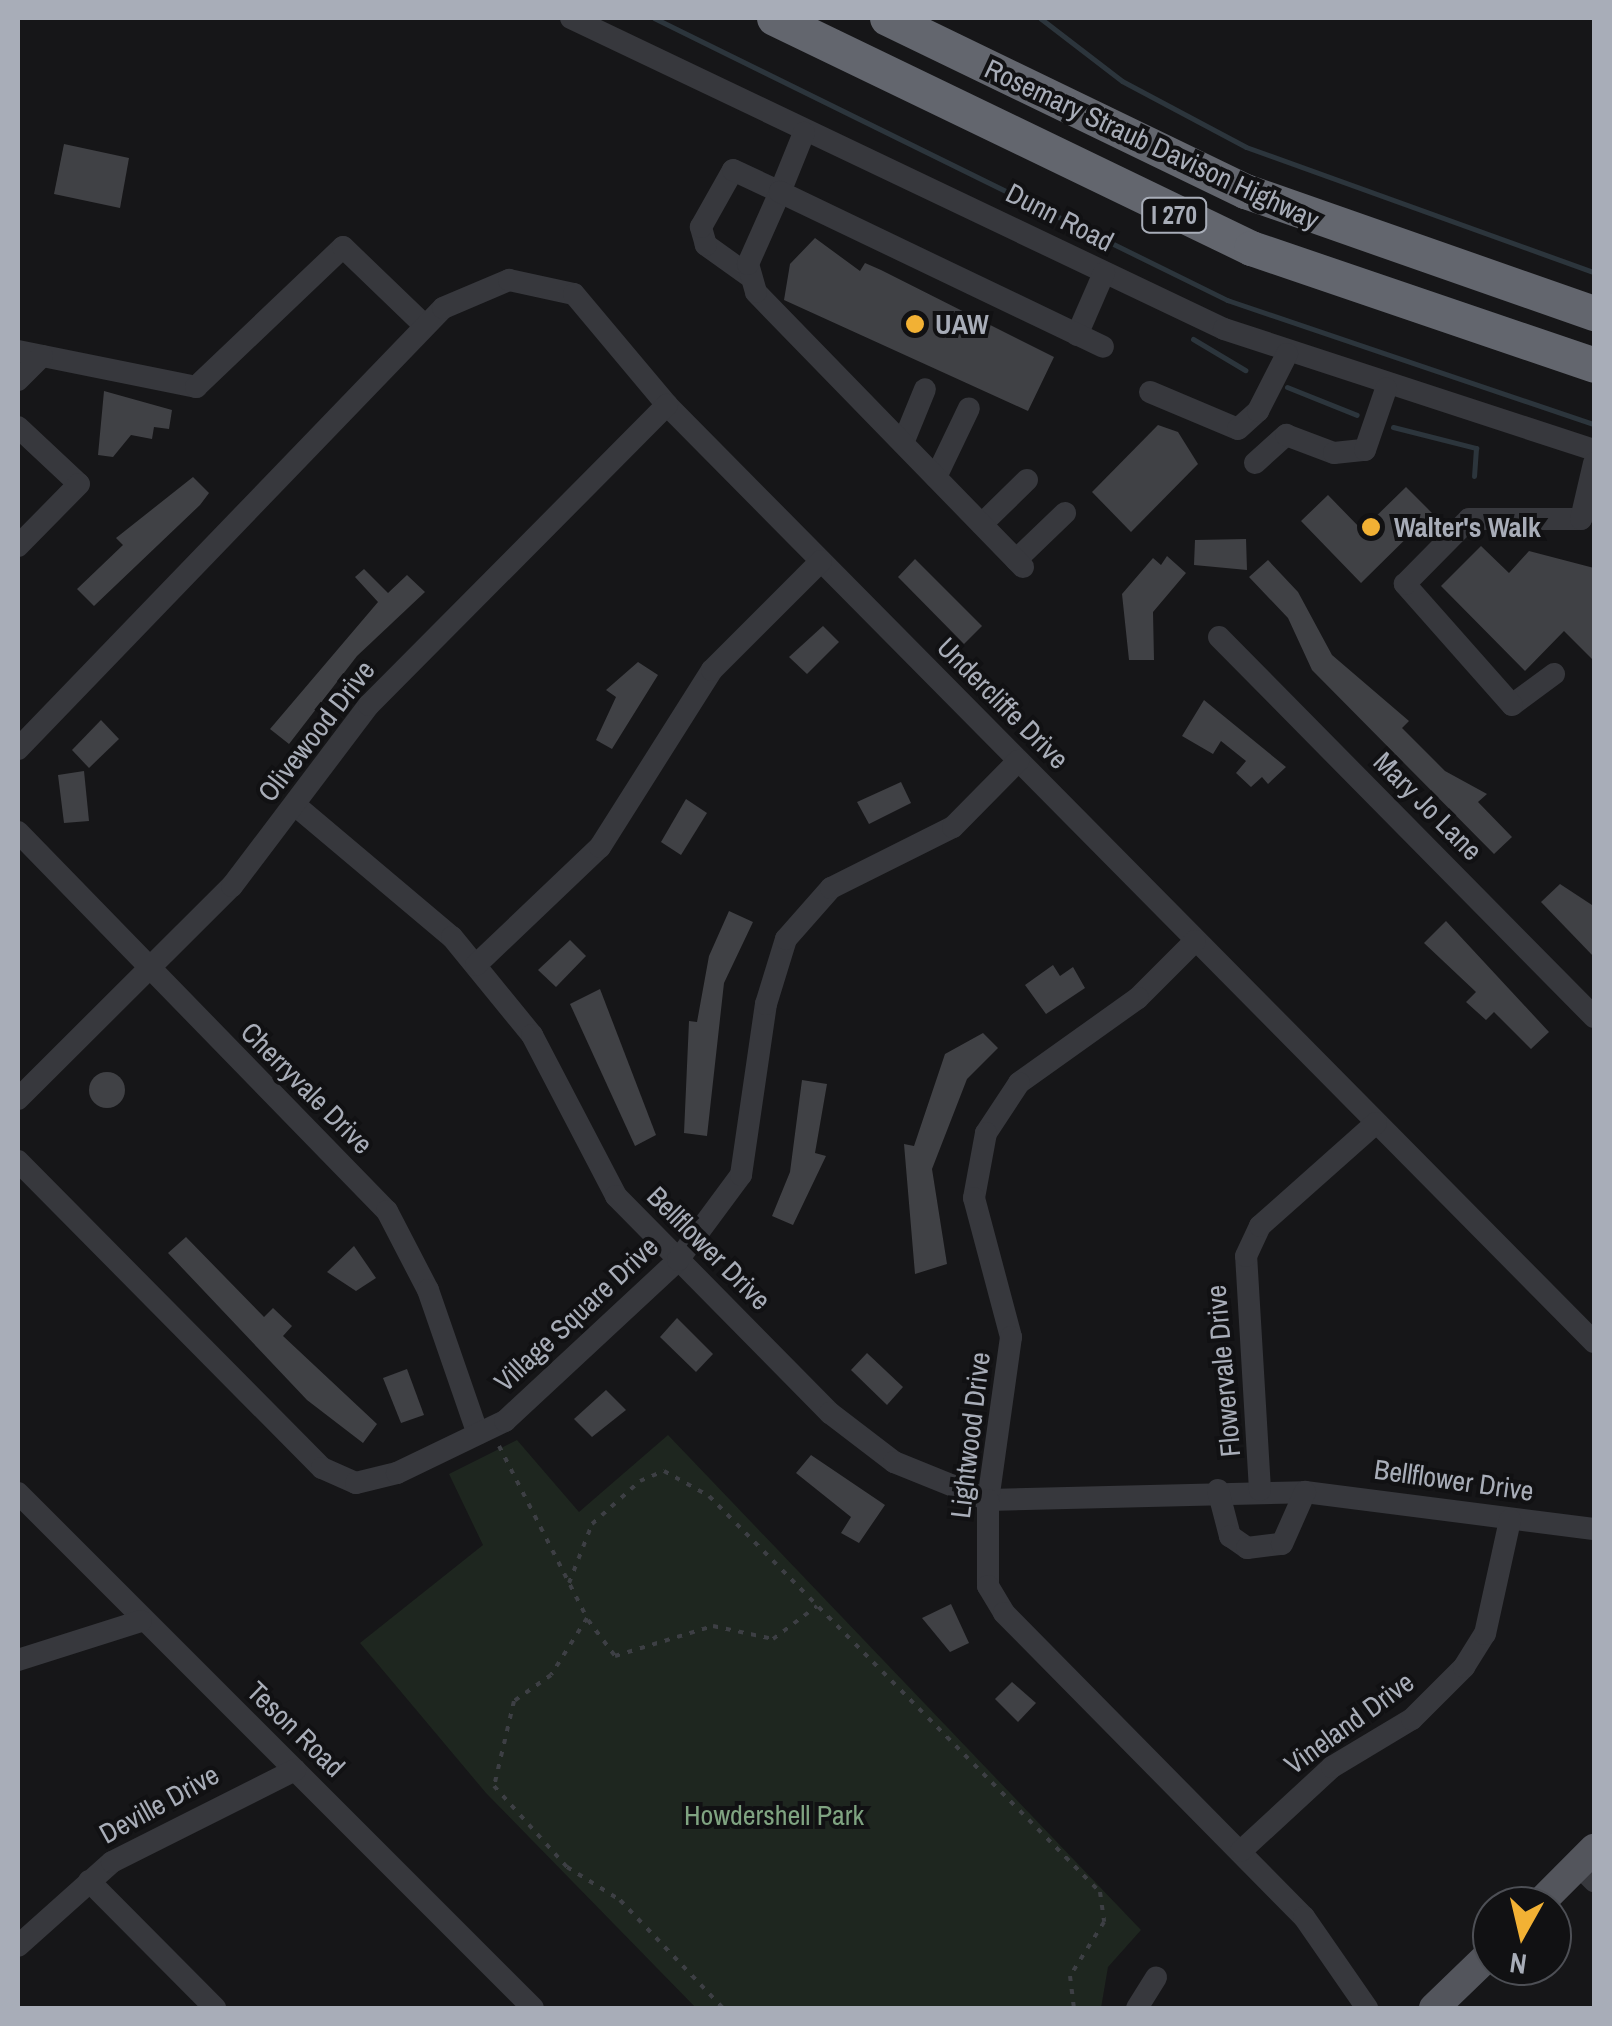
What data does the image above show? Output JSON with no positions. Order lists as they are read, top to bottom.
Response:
{
  "streets": {
    "highway": ["Rosemary Straub Davison Highway", "I 270"],
    "street": [
      "Dunn Road",
      "Undercliffe Drive",
      "Olivewood Drive",
      "Mary Jo Lane",
      "Cherryvale Drive",
      "Bellflower Drive",
      "Village Square Drive",
      "Flowervale Drive",
      "Lightwood Drive",
      "Vineland Drive",
      "Teson Road",
      "Deville Drive"
    ]
  },
  "crossings": [
    ["Undercliffe Drive", "Olivewood Drive"],
    ["Undercliffe Drive", "Village Square Drive"],
    ["Undercliffe Drive", "Flowervale Drive"],
    ["Undercliffe Drive", "Lightwood Drive"],
    ["Olivewood Drive", "Cherryvale Drive"],
    ["Olivewood Drive", "Bellflower Drive"],
    ["Cherryvale Drive", "Village Square Drive"],
    ["Bellflower Drive", "Village Square Drive"],
    ["Bellflower Drive", "Flowervale Drive"],
    ["Bellflower Drive", "Lightwood Drive"],
    ["Bellflower Drive", "Vineland Drive"],
    ["Lightwood Drive", "Vineland Drive"],
    ["Teson Road", "Deville Drive"]
  ],
  "parks": ["Howdershell Park"],
  "places": ["UAW", "Walter's Walk"],
  "north": "bottom"
}
